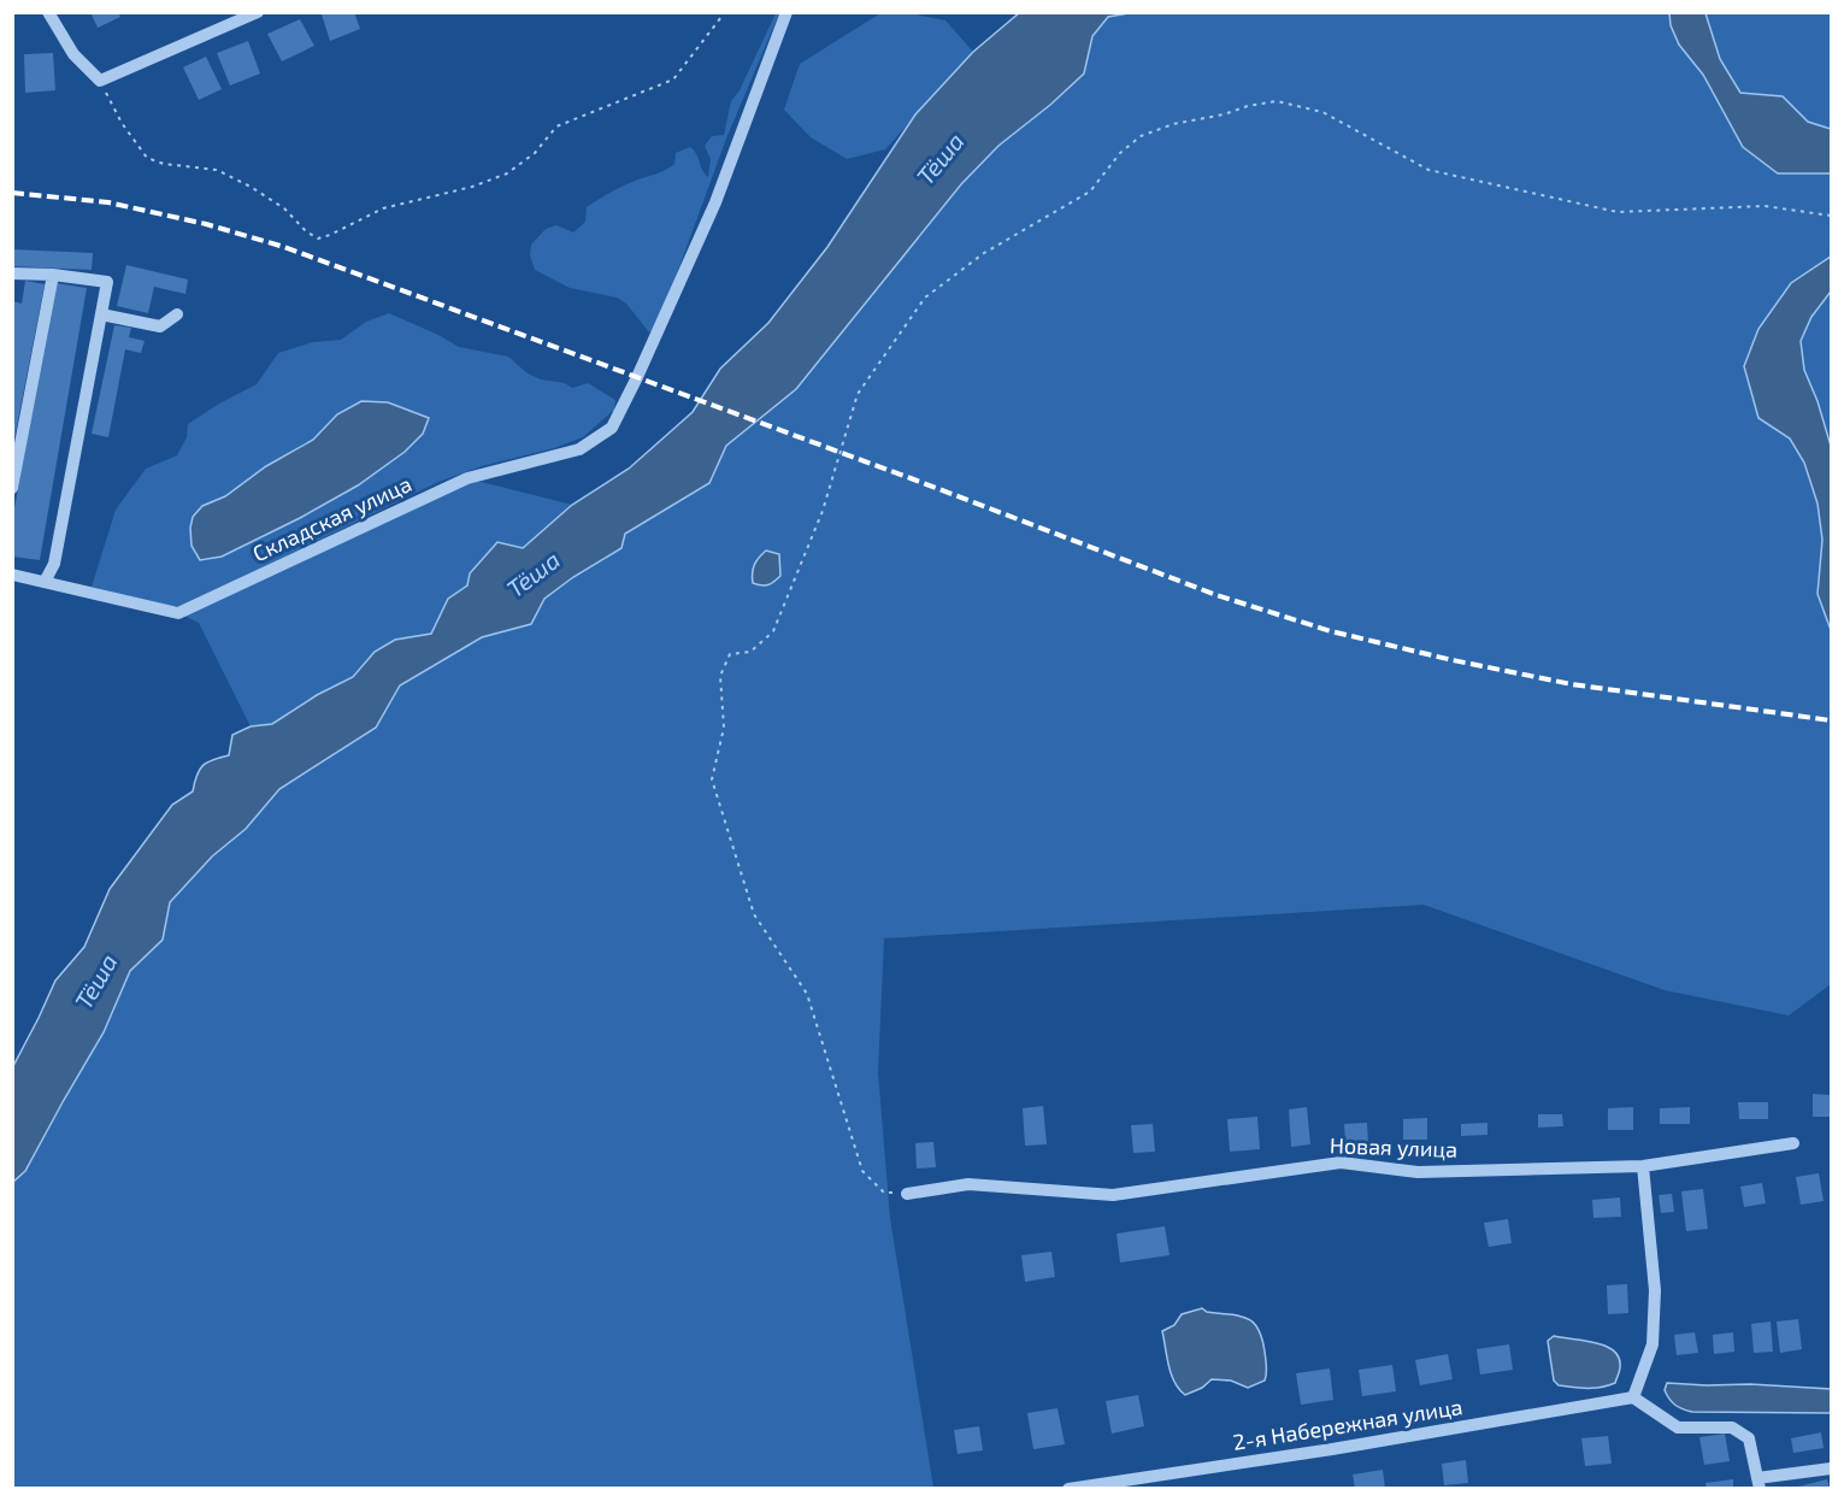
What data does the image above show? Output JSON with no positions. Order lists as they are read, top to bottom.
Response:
{
  "streets": {
    "street": ["Складская улица", "Новая улица", "2-я Набережная улица"]
  },
  "water": ["Тёша"]
}
